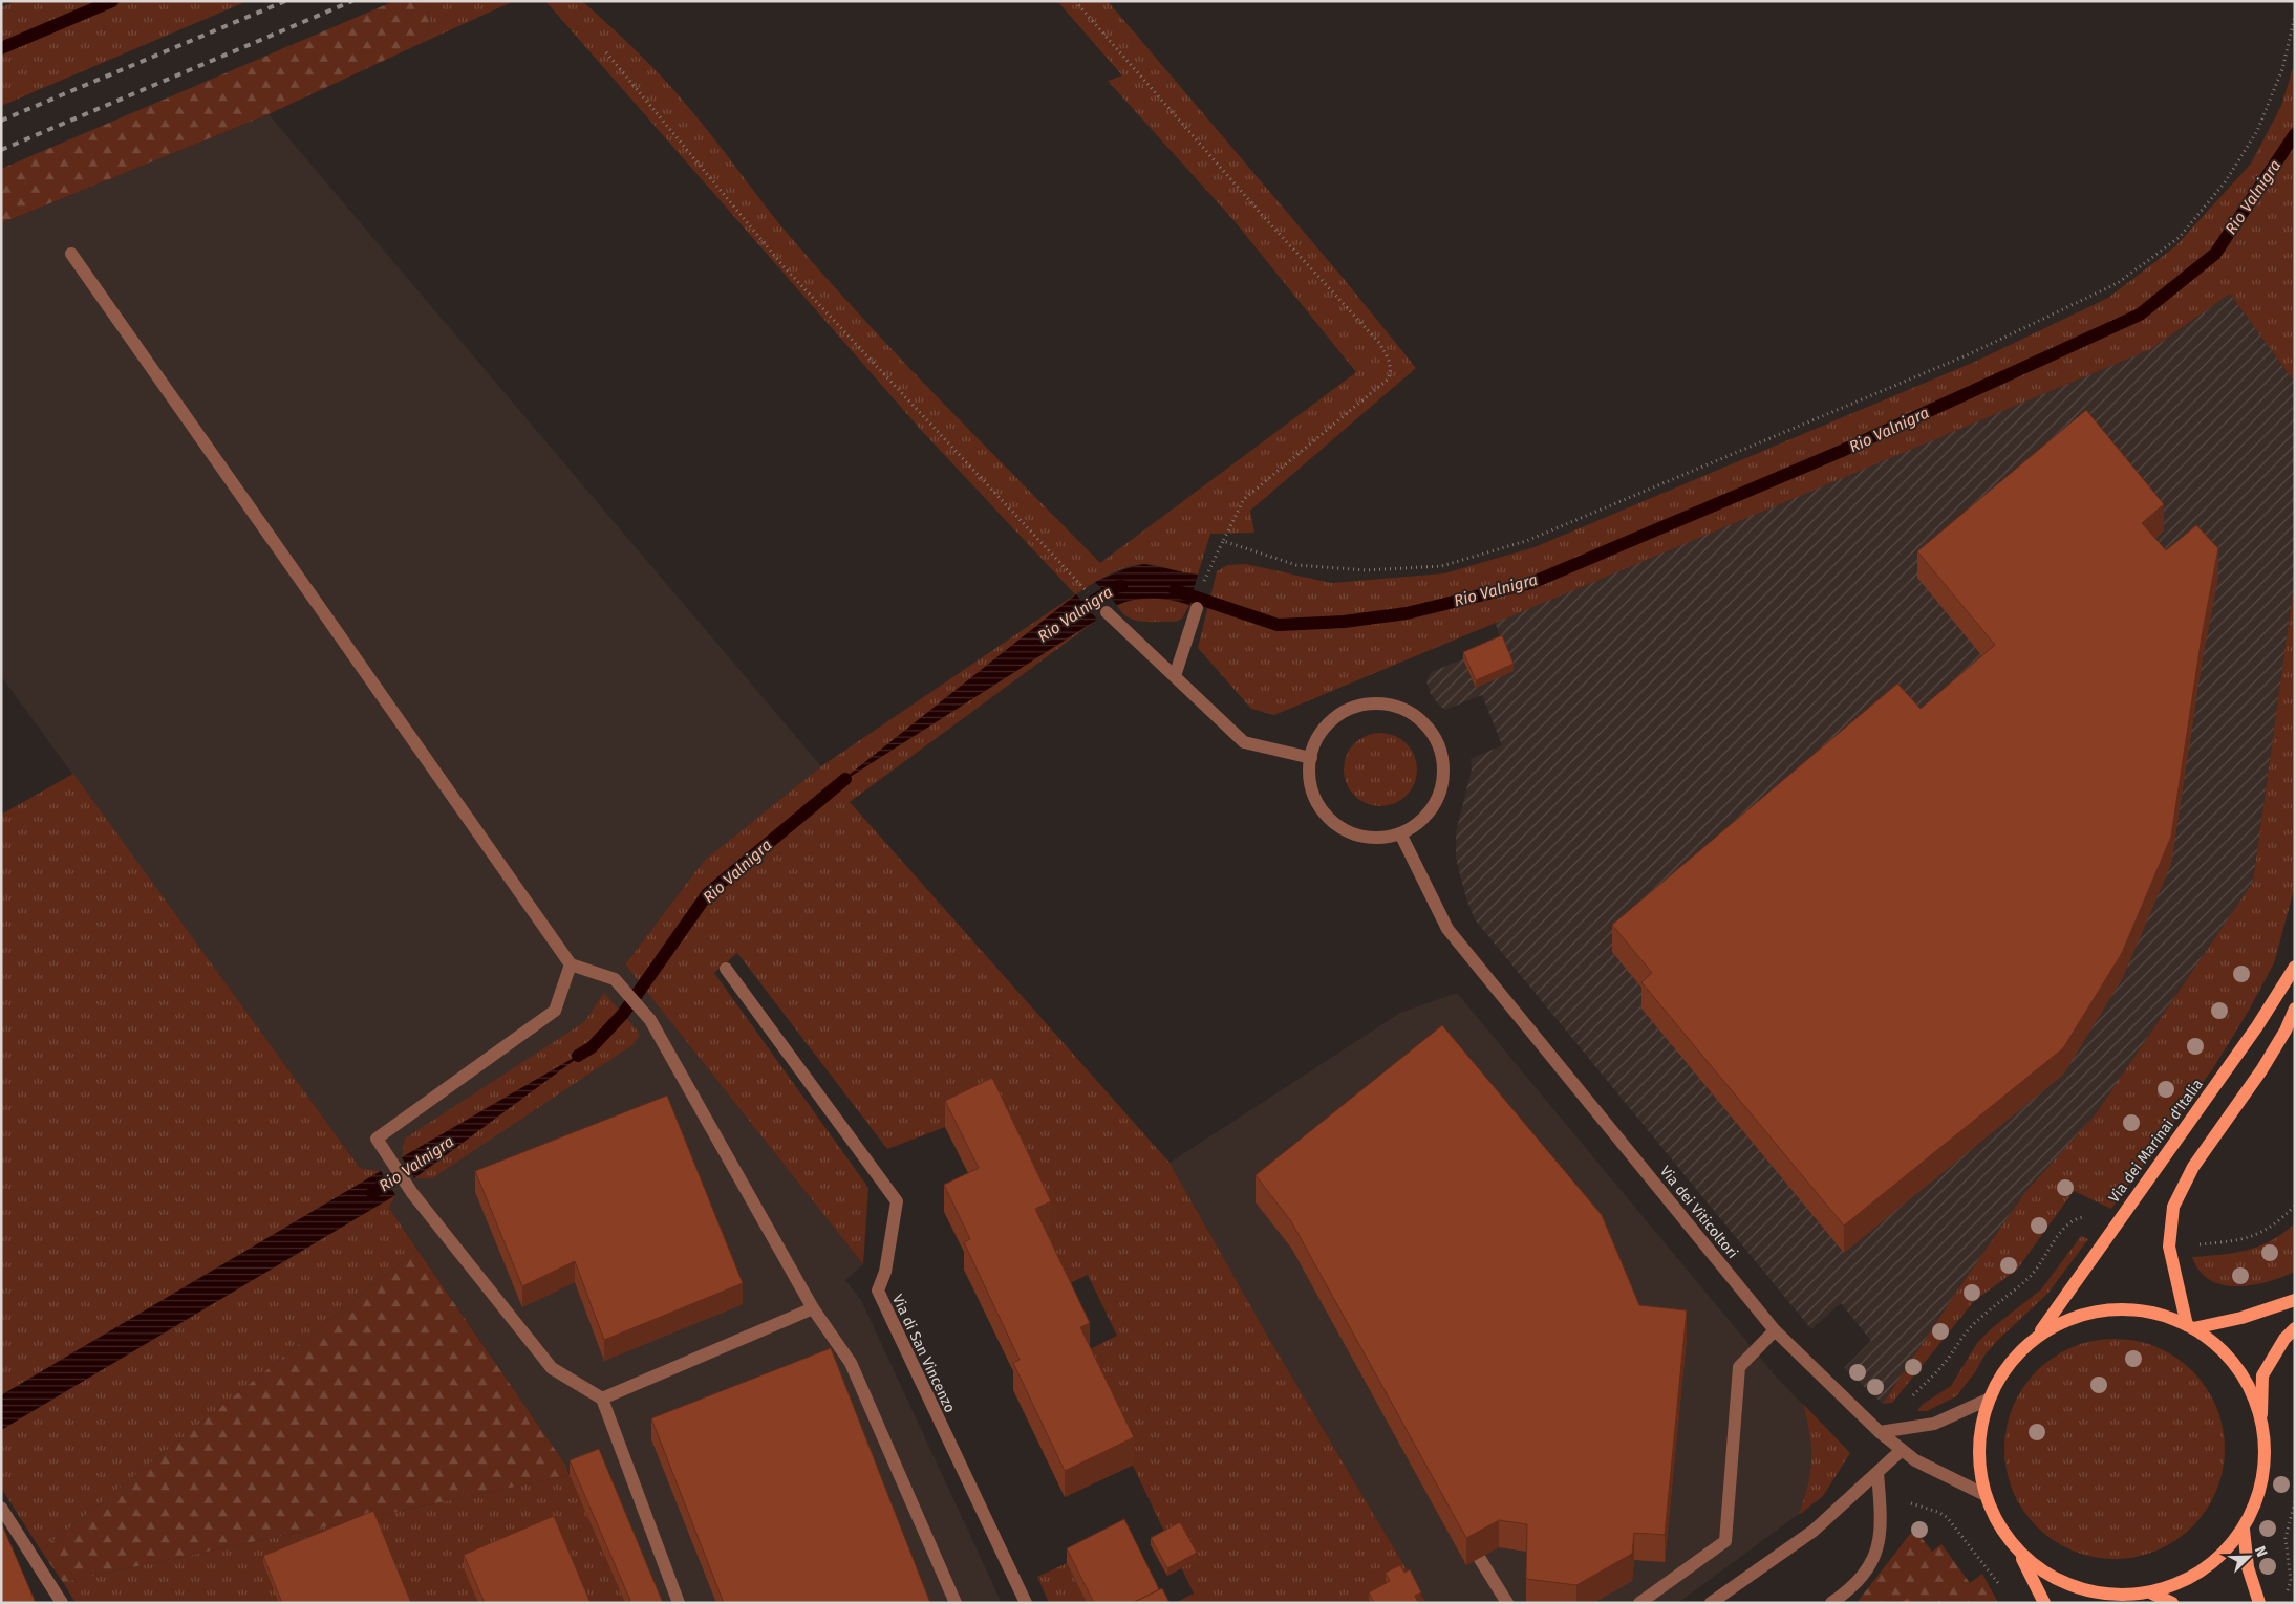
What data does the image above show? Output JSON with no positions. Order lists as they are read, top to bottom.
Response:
{
  "streets": {
    "main road": ["Via dei Marinai d'Italia"],
    "street": ["Via dei Viticoltori", "Via di San Vincenzo"]
  },
  "water": ["Rio Valnigra"],
  "north": "top right"
}
